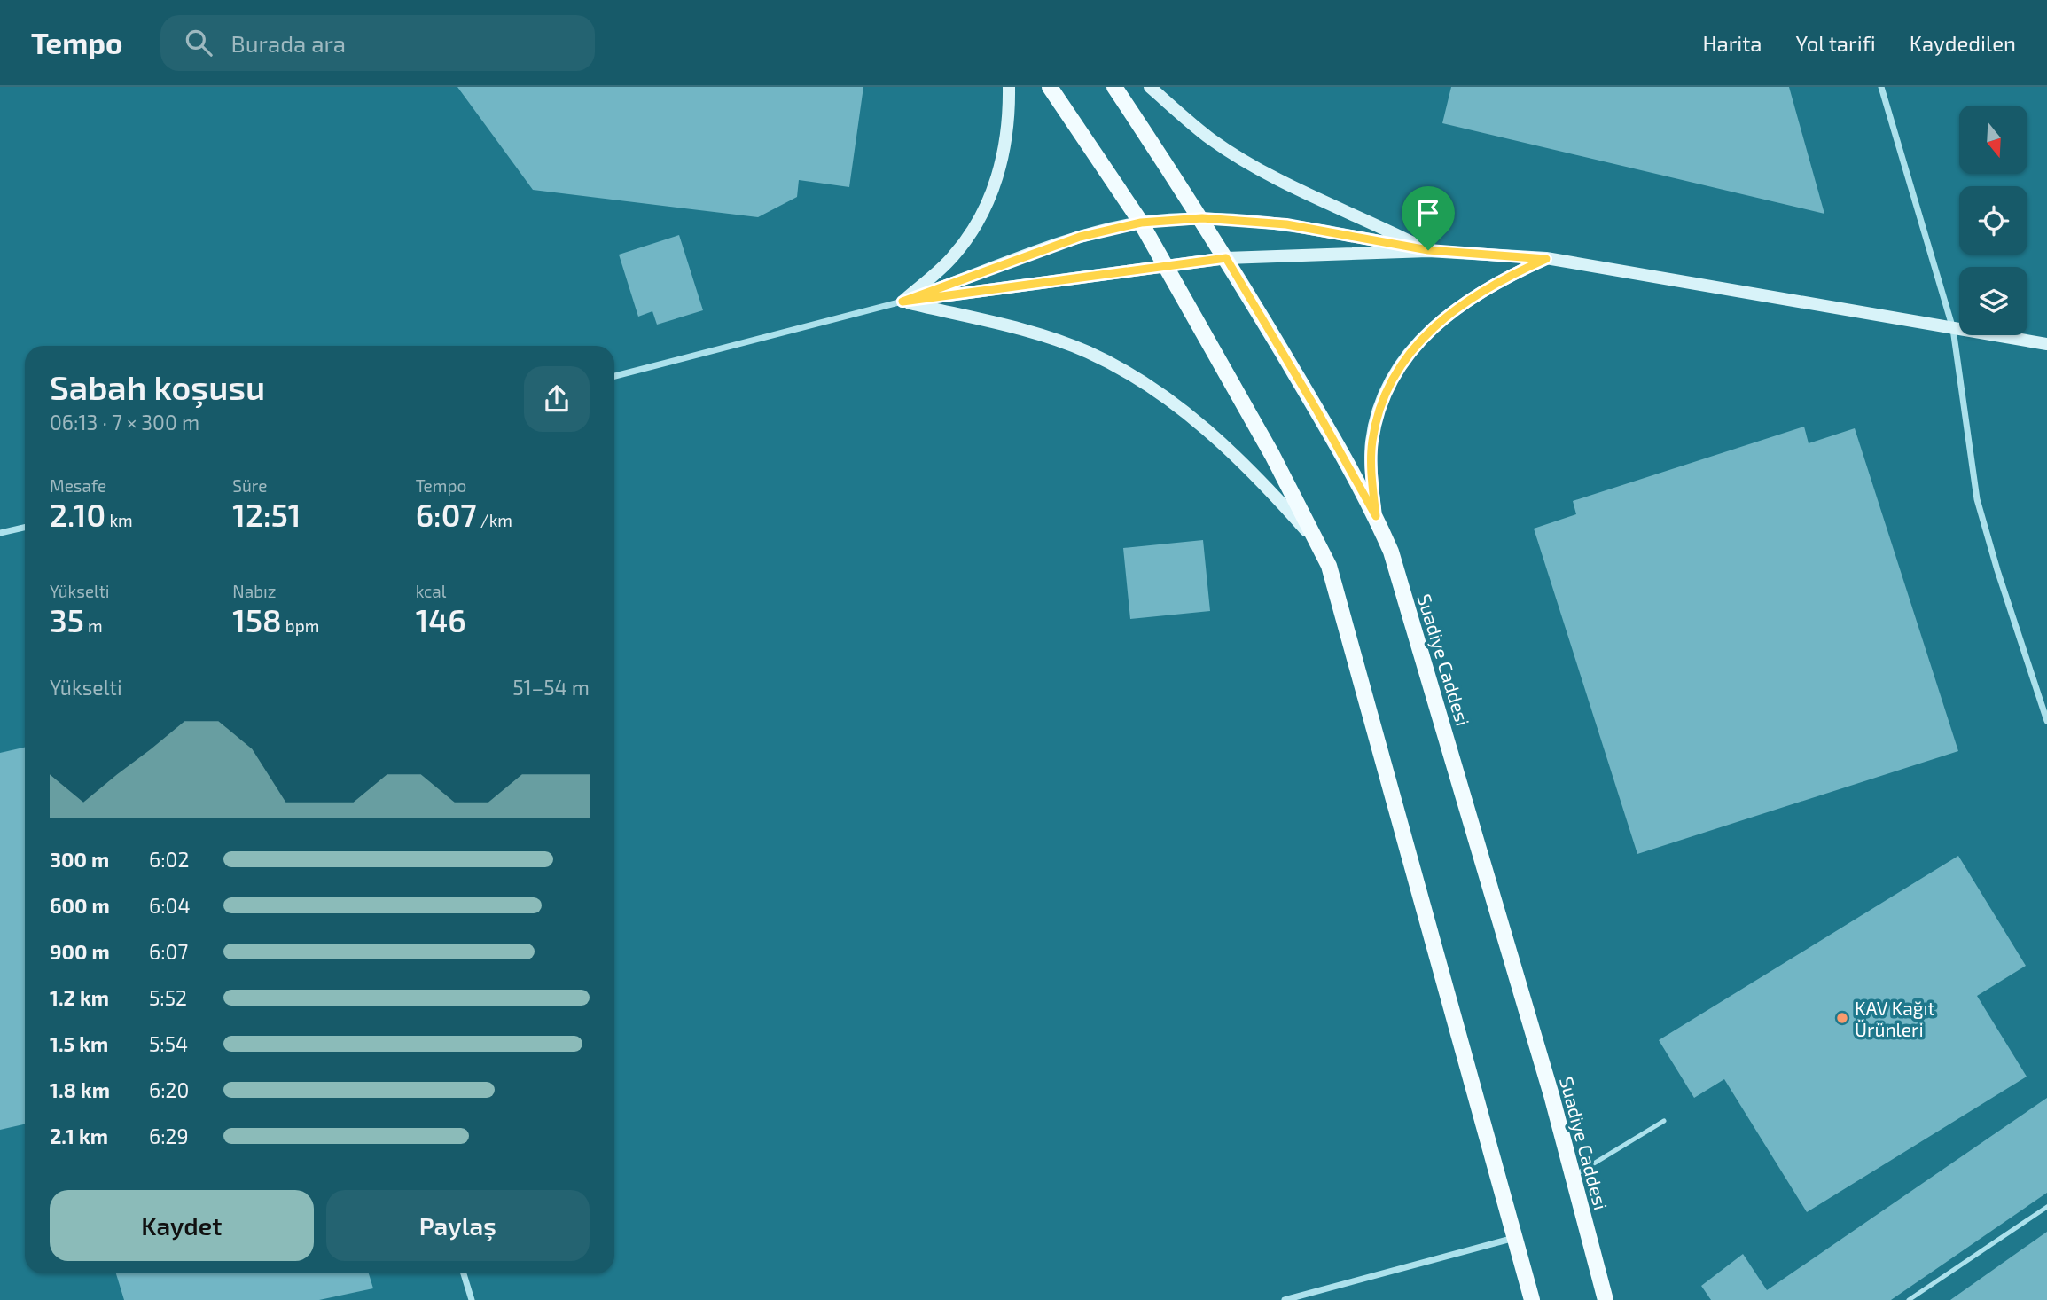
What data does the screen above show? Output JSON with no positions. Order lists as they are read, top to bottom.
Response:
{
  "streets": {
    "main road": ["Suadiye Caddesi"]
  },
  "places": ["KAV Kağıt Ürünleri"],
  "north": "bottom",
  "page": {
    "header": "Tempo",
    "search": "Burada ara",
    "nav": ["Harita", "Yol tarifi", "Kaydedilen"],
    "heading": ["Sabah koşusu", "06:13 · 7 × 300 m"],
    "stats": [
      ["Mesafe", "2.10 km"],
      ["Süre", "12:51"],
      ["Tempo", "6:07 /km"],
      ["Yükselti", "35 m"],
      ["Nabız", "158 bpm"],
      ["kcal", "146"]
    ],
    "chart": ["Yükselti", "51–54 m"],
    "list": [
      {
        "name": "300 m",
        "note": "6:02"
      },
      {
        "name": "600 m",
        "note": "6:04"
      },
      {
        "name": "900 m",
        "note": "6:07"
      },
      {
        "name": "1.2 km",
        "note": "5:52"
      },
      {
        "name": "1.5 km",
        "note": "5:54"
      },
      {
        "name": "1.8 km",
        "note": "6:20"
      },
      {
        "name": "2.1 km",
        "note": "6:29"
      }
    ],
    "buttons": ["Kaydet", "Paylaş"]
  }
}
